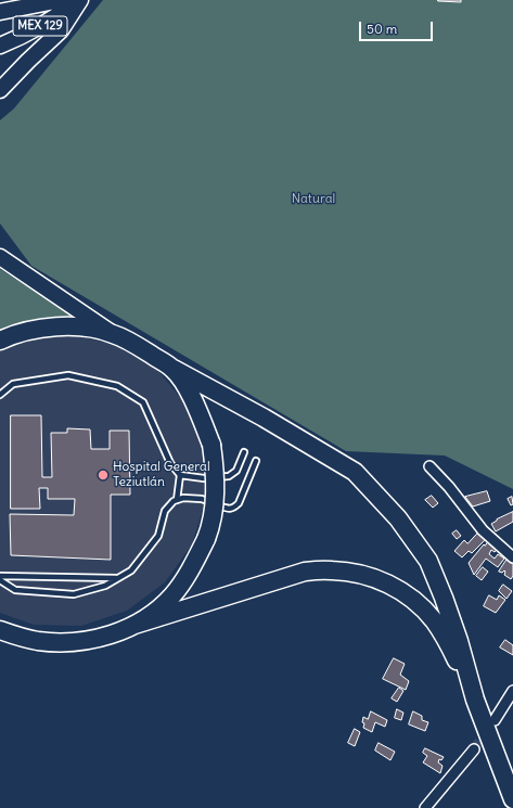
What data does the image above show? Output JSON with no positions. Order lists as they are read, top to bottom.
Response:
{
  "streets": {
    "main road": ["MEX 129"]
  },
  "parks": ["Natural"],
  "places": ["Hospital General Teziutlán"],
  "scale_bar": "50 m"
}
